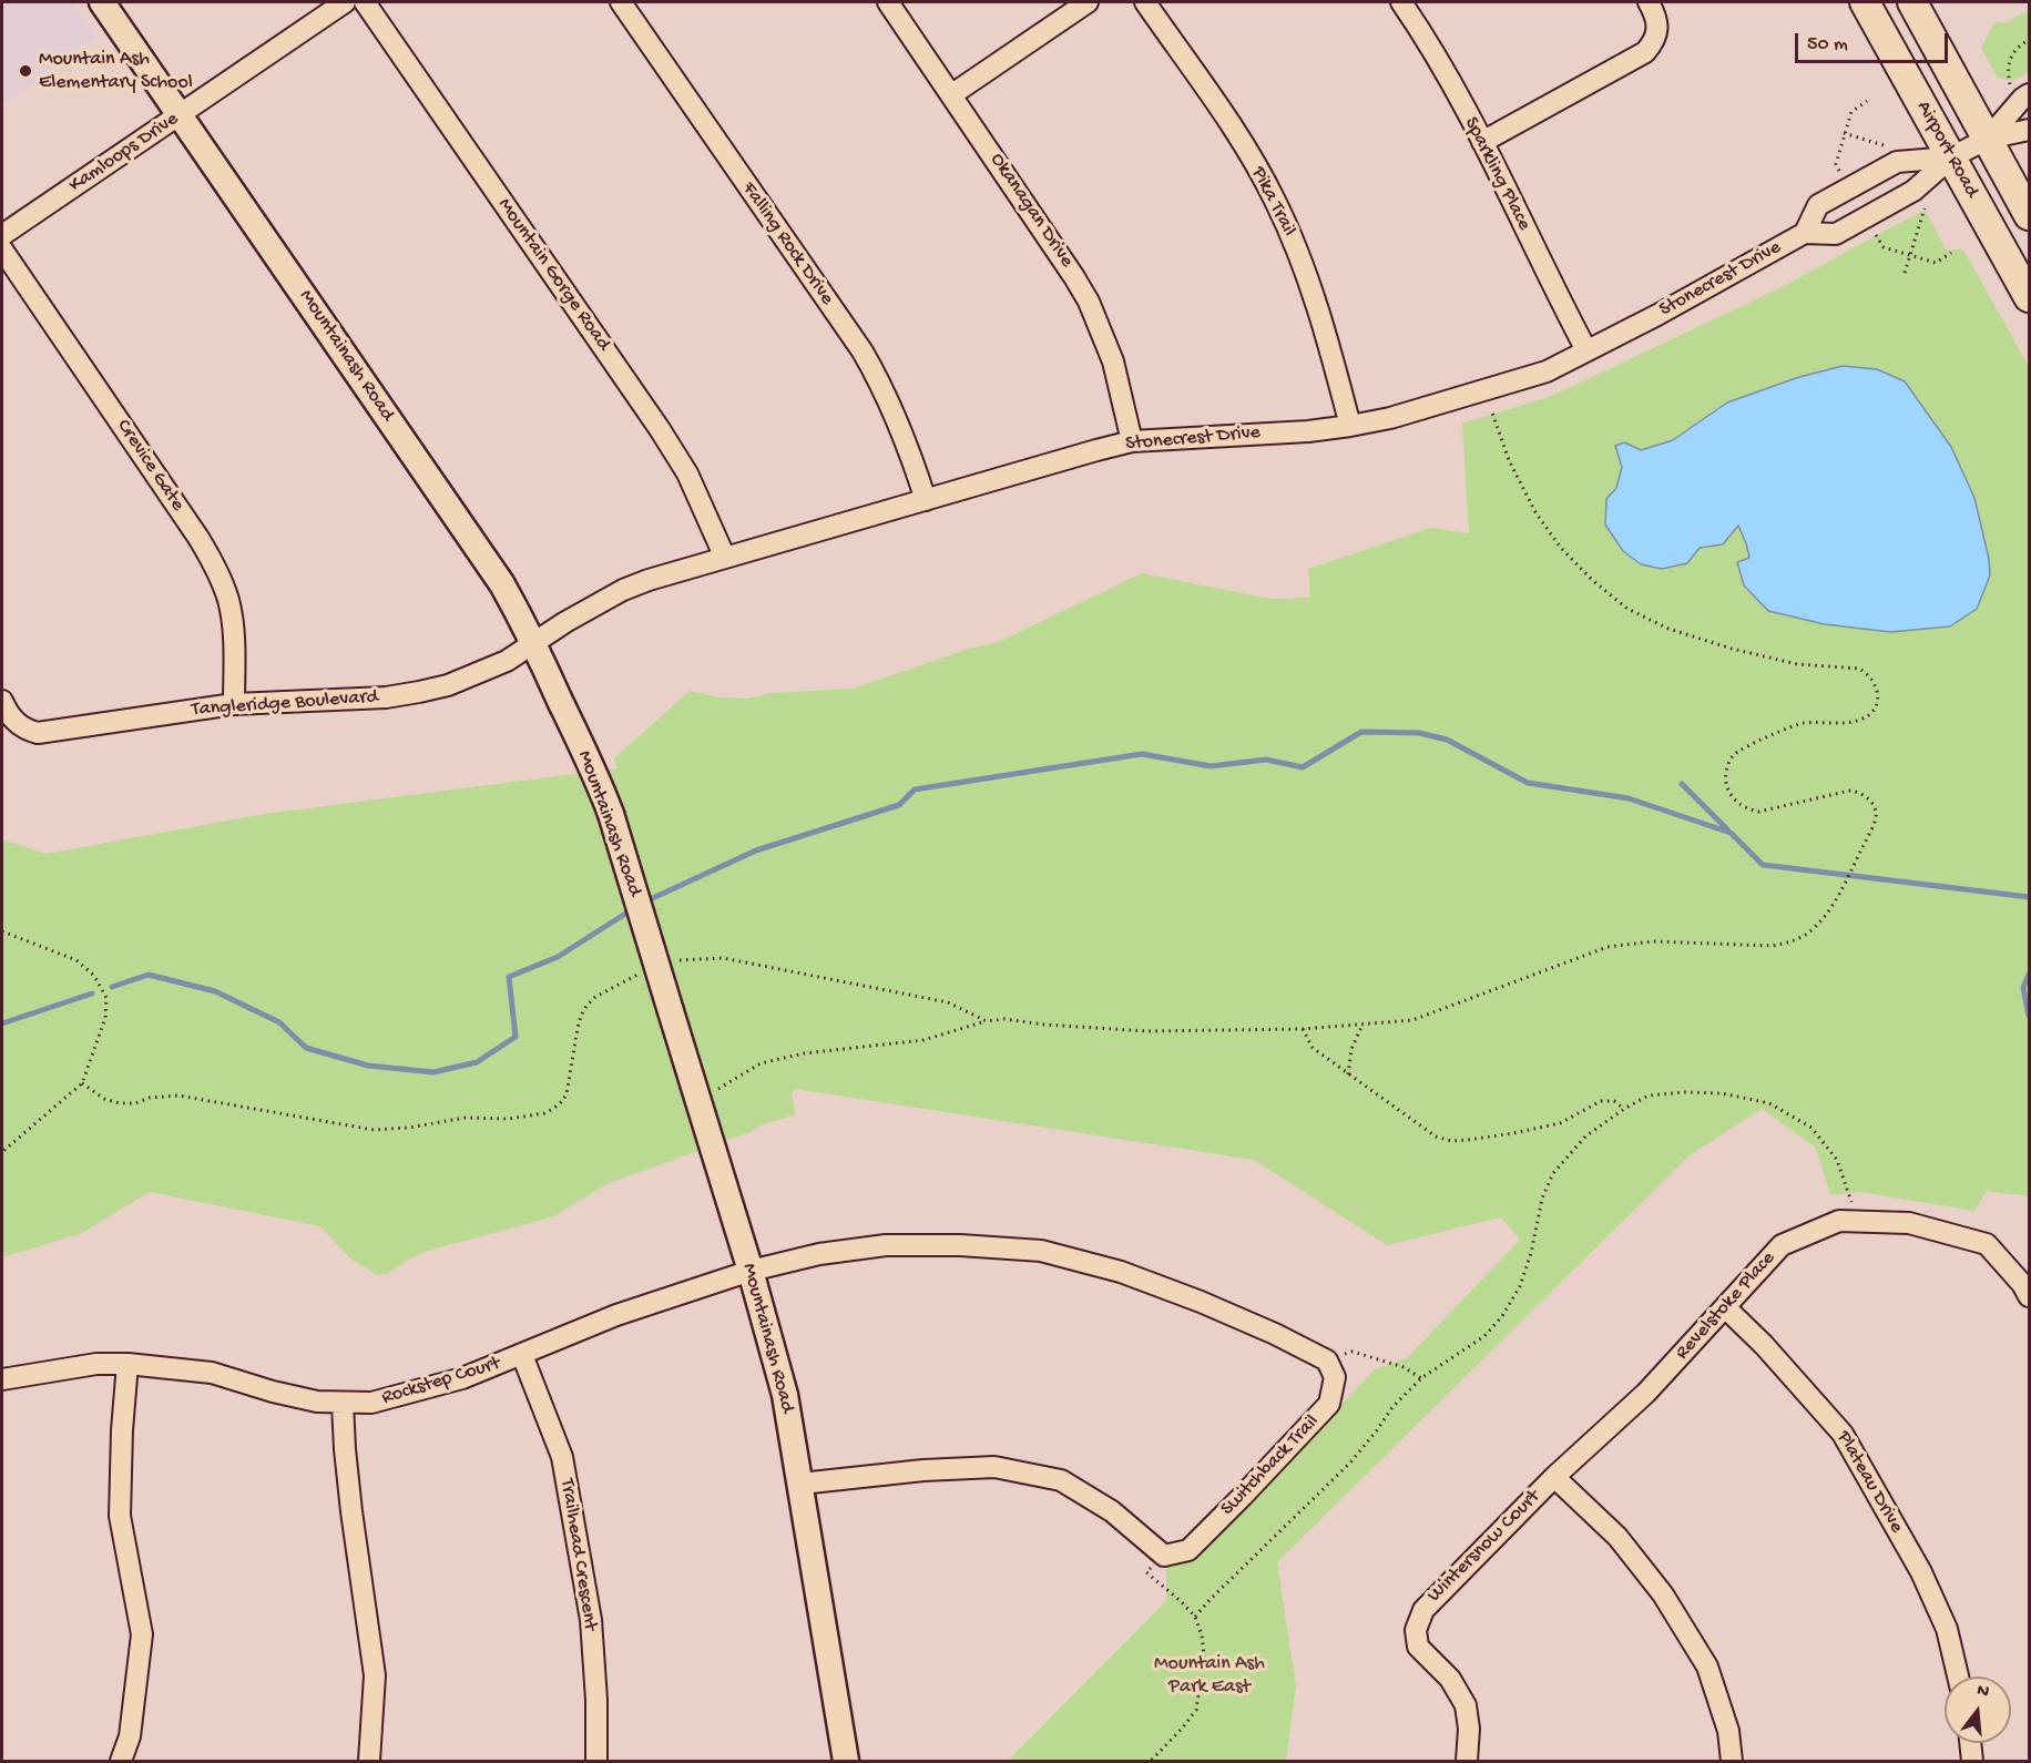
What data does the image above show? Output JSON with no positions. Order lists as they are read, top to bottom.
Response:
{
  "streets": {
    "main road": ["Airport Road"],
    "street": [
      "Kamloops Drive",
      "Sparkling Place",
      "Pika Trail",
      "Okanagan Drive",
      "Falling Rock Drive",
      "Mountain Gorge Road",
      "Stonecrest Drive",
      "Mountainash Road",
      "Crevice Gate",
      "Tangleridge Boulevard",
      "Revelstoke Place",
      "Rockstep Court",
      "Switchback Trail",
      "Plateau Drive",
      "Wintersnow Court",
      "Trailhead Crescent"
    ]
  },
  "crossings": [
    ["Airport Road", "Stonecrest Drive"],
    ["Kamloops Drive", "Mountainash Road"],
    ["Sparkling Place", "Stonecrest Drive"],
    ["Pika Trail", "Stonecrest Drive"],
    ["Okanagan Drive", "Stonecrest Drive"],
    ["Falling Rock Drive", "Stonecrest Drive"],
    ["Mountain Gorge Road", "Stonecrest Drive"],
    ["Stonecrest Drive", "Mountainash Road"],
    ["Stonecrest Drive", "Tangleridge Boulevard"],
    ["Mountainash Road", "Tangleridge Boulevard"],
    ["Mountainash Road", "Rockstep Court"],
    ["Crevice Gate", "Tangleridge Boulevard"],
    ["Revelstoke Place", "Plateau Drive"],
    ["Revelstoke Place", "Wintersnow Court"],
    ["Rockstep Court", "Trailhead Crescent"]
  ],
  "parks": ["Mountain Ash Park East"],
  "places": ["Mountain Ash Elementary School"],
  "scale_bar": "50 m",
  "north": "top"
}
